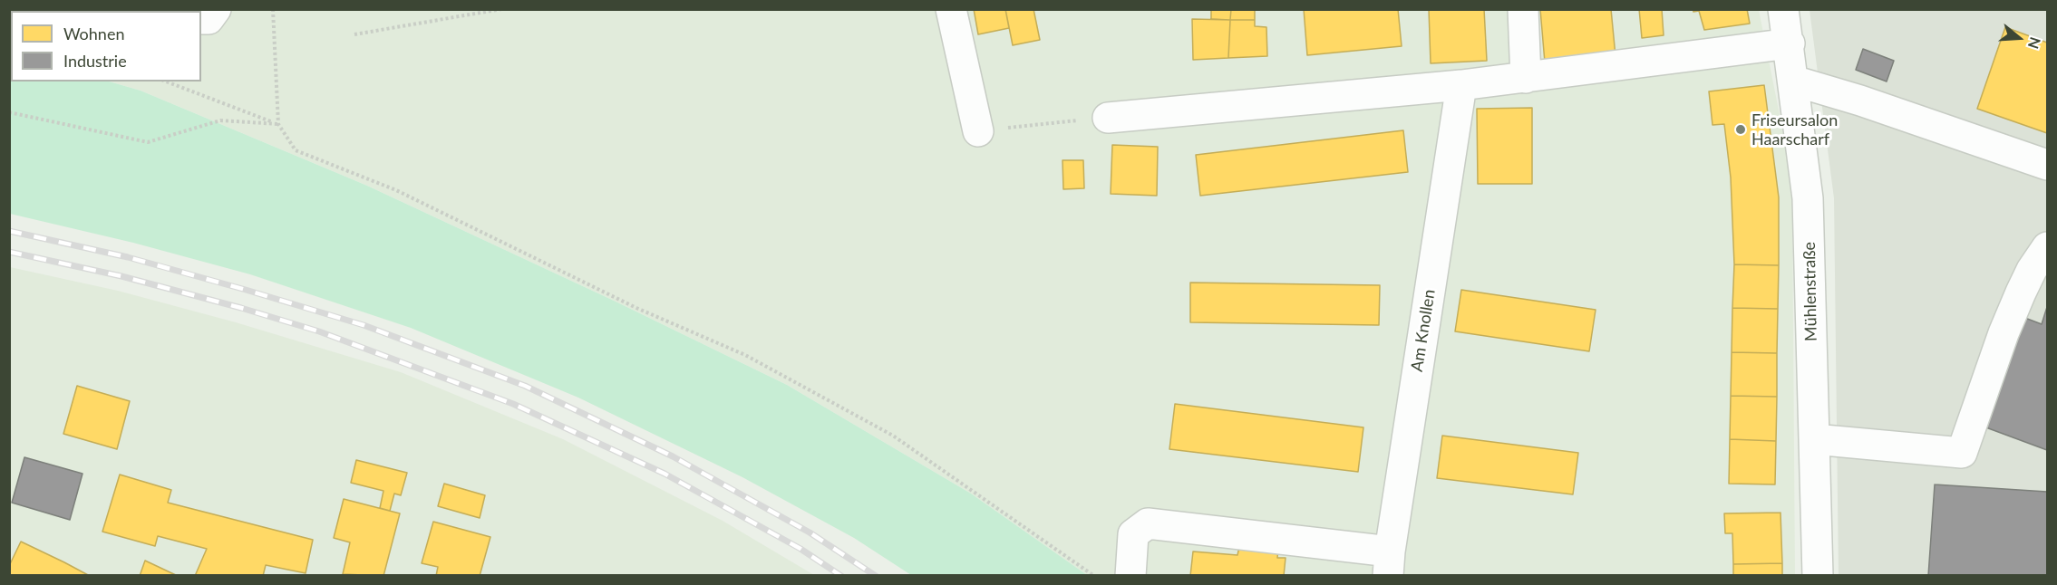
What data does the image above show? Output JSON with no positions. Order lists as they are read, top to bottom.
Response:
{
  "streets": {
    "street": ["Mühlenstraße", "Am Knollen"]
  },
  "places": ["Friseursalon Haarscharf"],
  "legend": ["Wohnen", "Industrie"],
  "north": "right"
}
